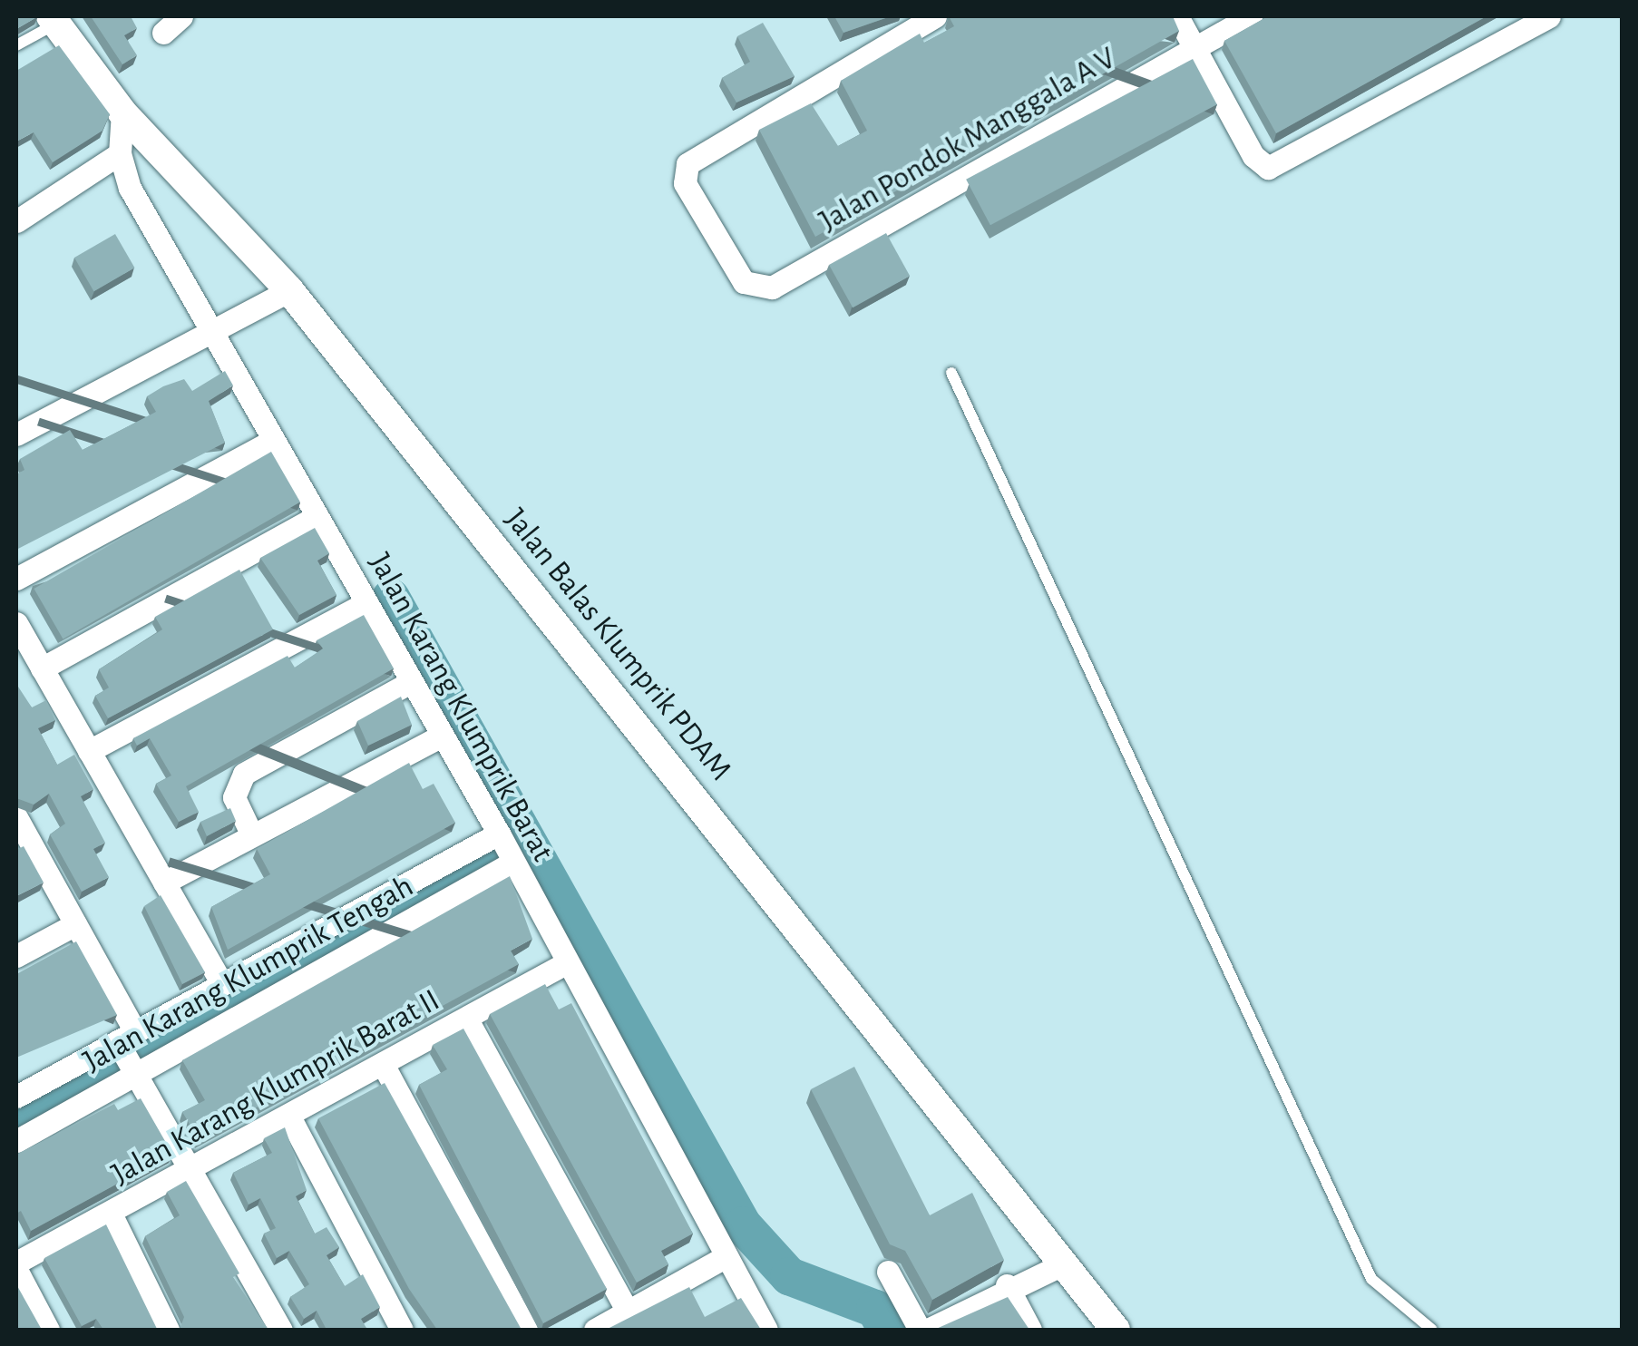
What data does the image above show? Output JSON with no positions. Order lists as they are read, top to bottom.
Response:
{
  "streets": {
    "street": [
      "Jalan Pondok Manggala A V",
      "Jalan Balas Klumprik PDAM",
      "Jalan Karang Klumprik Barat",
      "Jalan Karang Klumprik Tengah",
      "Jalan Karang Klumprik Barat II"
    ]
  },
  "crossings": [
    ["Jalan Karang Klumprik Barat", "Jalan Karang Klumprik Tengah"],
    ["Jalan Karang Klumprik Barat", "Jalan Karang Klumprik Barat II"]
  ]
}
